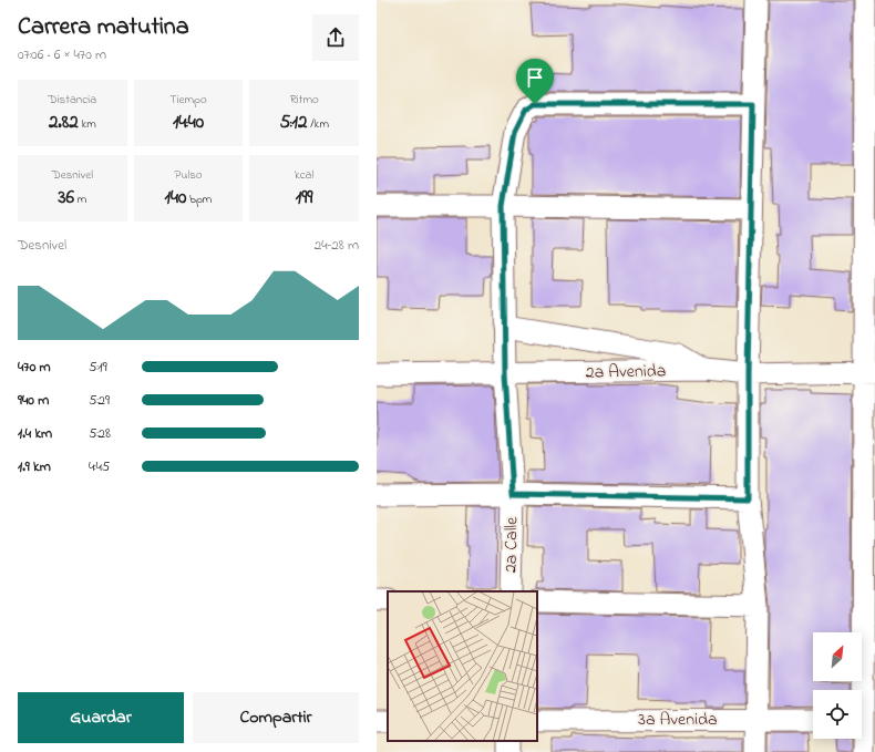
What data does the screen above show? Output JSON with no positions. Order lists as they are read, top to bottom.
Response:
{
  "streets": {
    "street": ["2a Avenida", "2a Calle", "3a Avenida"]
  },
  "crossings": [
    ["2a Avenida", "2a Calle"]
  ],
  "north": "top right",
  "page": {
    "heading": ["Carrera matutina", "07:06 · 6 × 470 m"],
    "stats": [
      ["Distancia", "2.82 km"],
      ["Tiempo", "14:40"],
      ["Ritmo", "5:12 /km"],
      ["Desnivel", "36 m"],
      ["Pulso", "140 bpm"],
      ["kcal", "199"]
    ],
    "chart": ["Desnivel", "24–28 m"],
    "list": [
      {
        "name": "470 m",
        "note": "5:19"
      },
      {
        "name": "940 m",
        "note": "5:29"
      },
      {
        "name": "1.4 km",
        "note": "5:28"
      },
      {
        "name": "1.9 km",
        "note": "4:45"
      }
    ],
    "buttons": ["Guardar", "Compartir"]
  }
}
